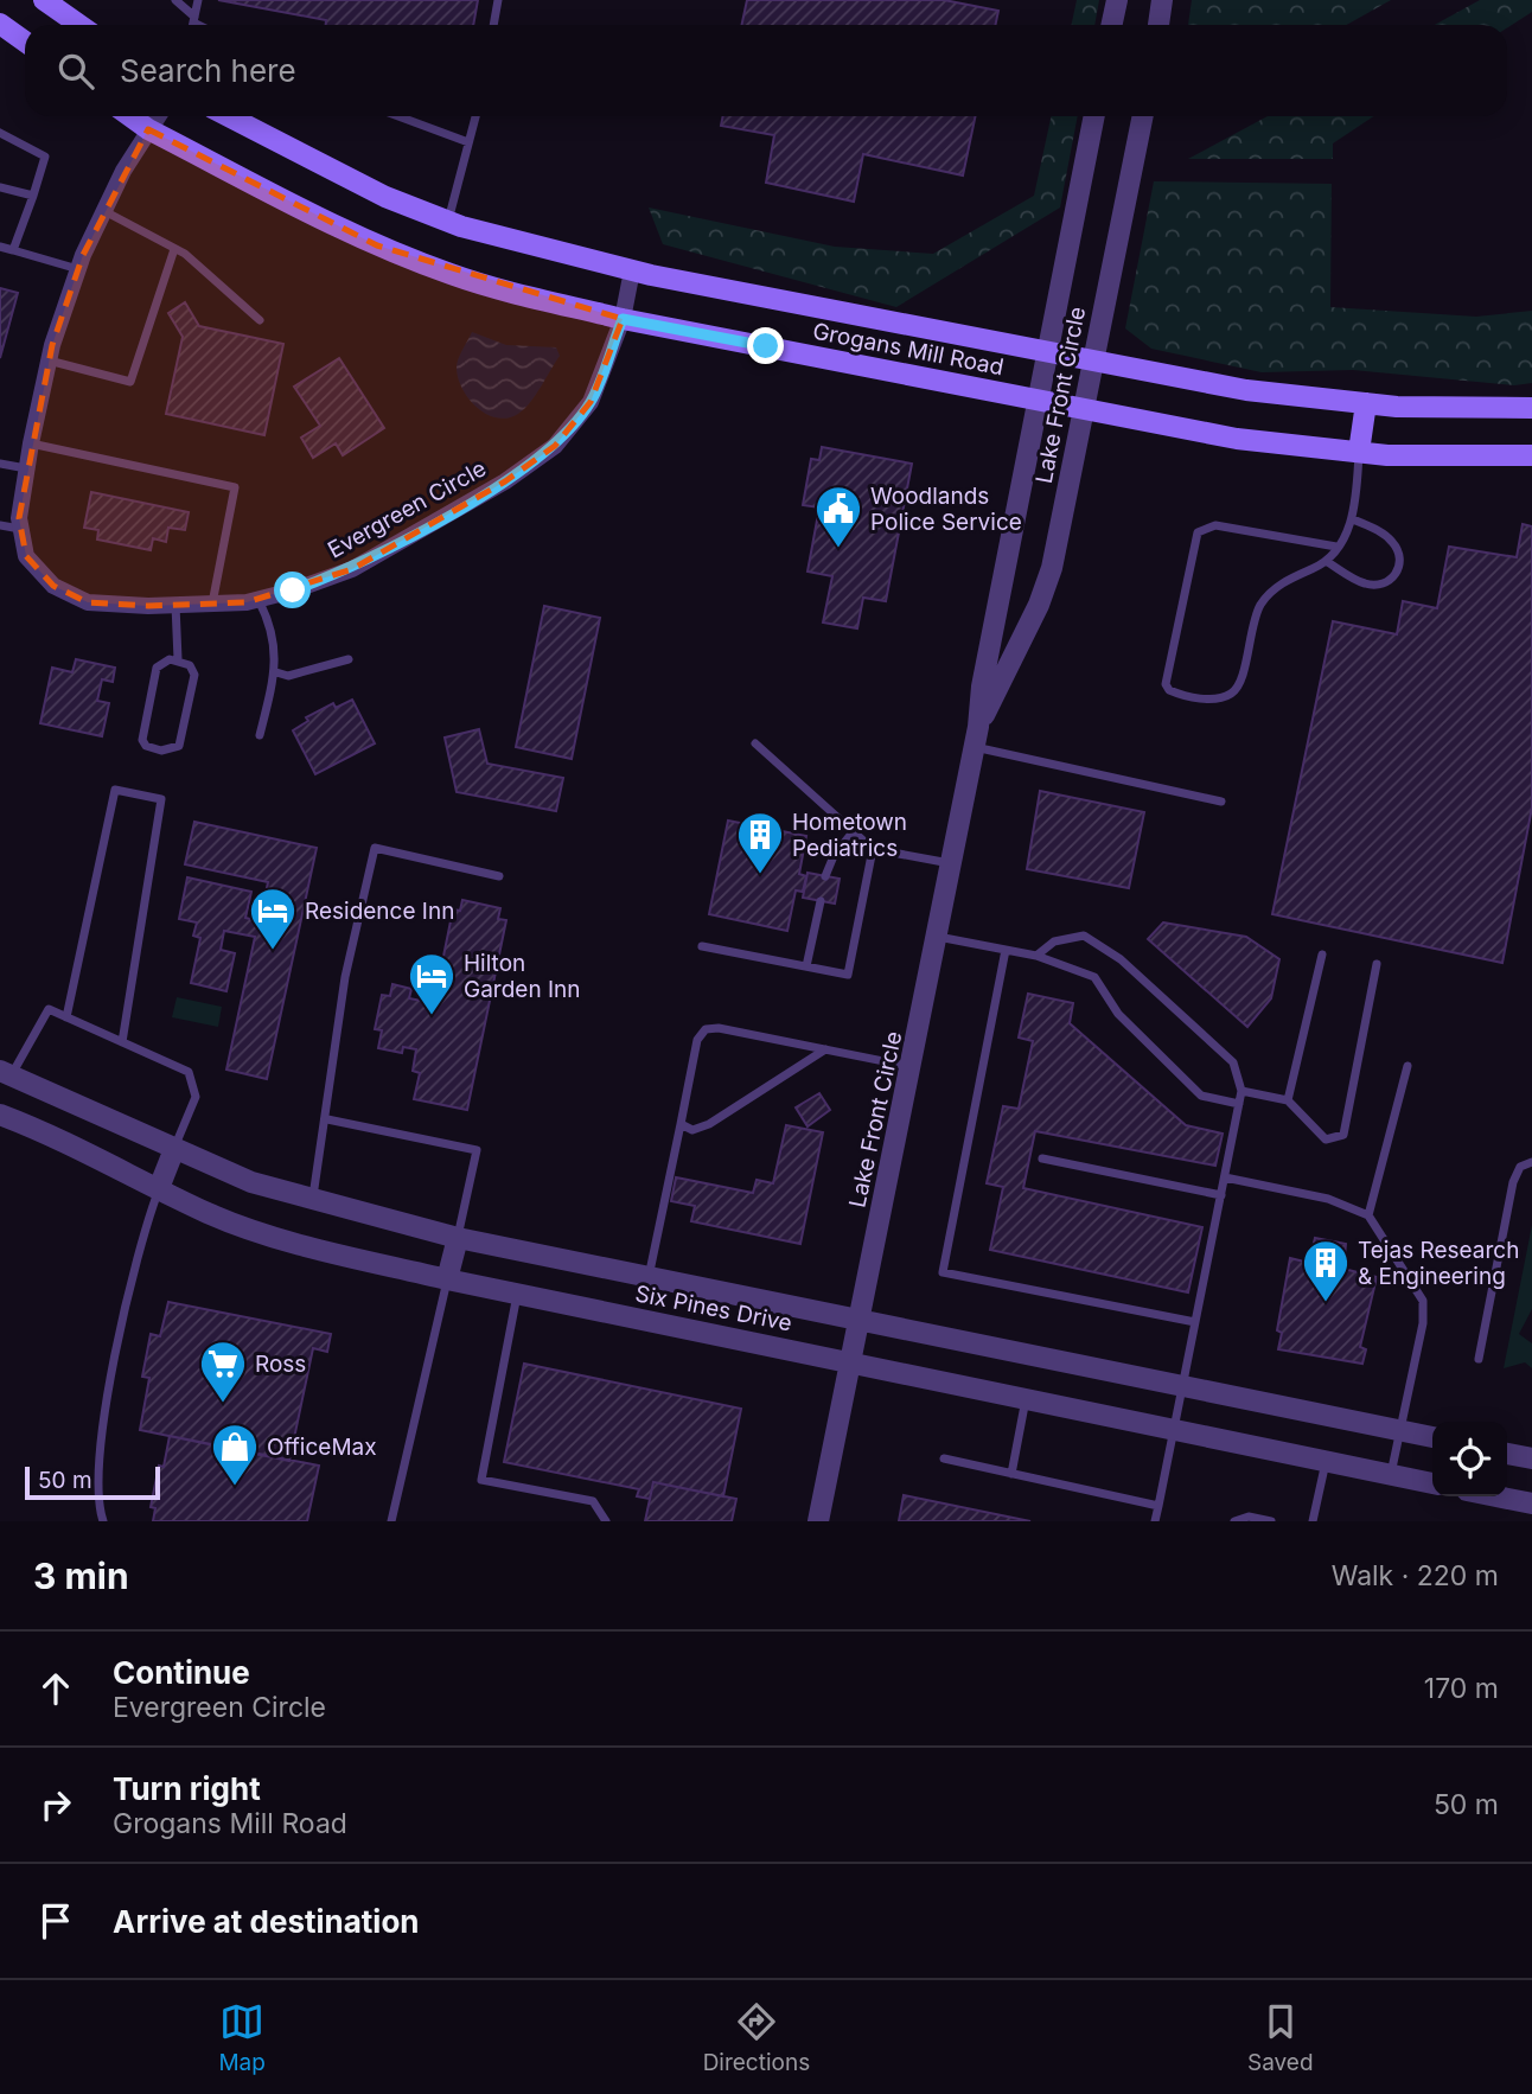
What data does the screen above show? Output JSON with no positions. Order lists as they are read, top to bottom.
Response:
{
  "streets": {
    "main road": ["Grogans Mill Road"],
    "street": ["Lake Front Circle", "Evergreen Circle", "Six Pines Drive"]
  },
  "crossings": [
    ["Grogans Mill Road", "Lake Front Circle"],
    ["Grogans Mill Road", "Evergreen Circle"],
    ["Lake Front Circle", "Six Pines Drive"]
  ],
  "places": {
    "public building": ["Woodlands Police Service"],
    "building": ["Hometown Pediatrics", "Tejas Research & Engineering"],
    "hotel": ["Residence Inn", "Hilton Garden Inn"],
    "supermarket": ["Ross"],
    "shop": ["OfficeMax"]
  },
  "scale_bar": "50 m",
  "page": {
    "search": "Search here",
    "scale": "50 m",
    "heading": ["3 min", "Walk · 220 m"],
    "list": [
      ["Continue", "Evergreen Circle", "170 m"],
      ["Turn right", "Grogans Mill Road", "50 m"],
      "Arrive at destination"
    ],
    "nav": ["Map", "Directions", "Saved"]
  }
}
